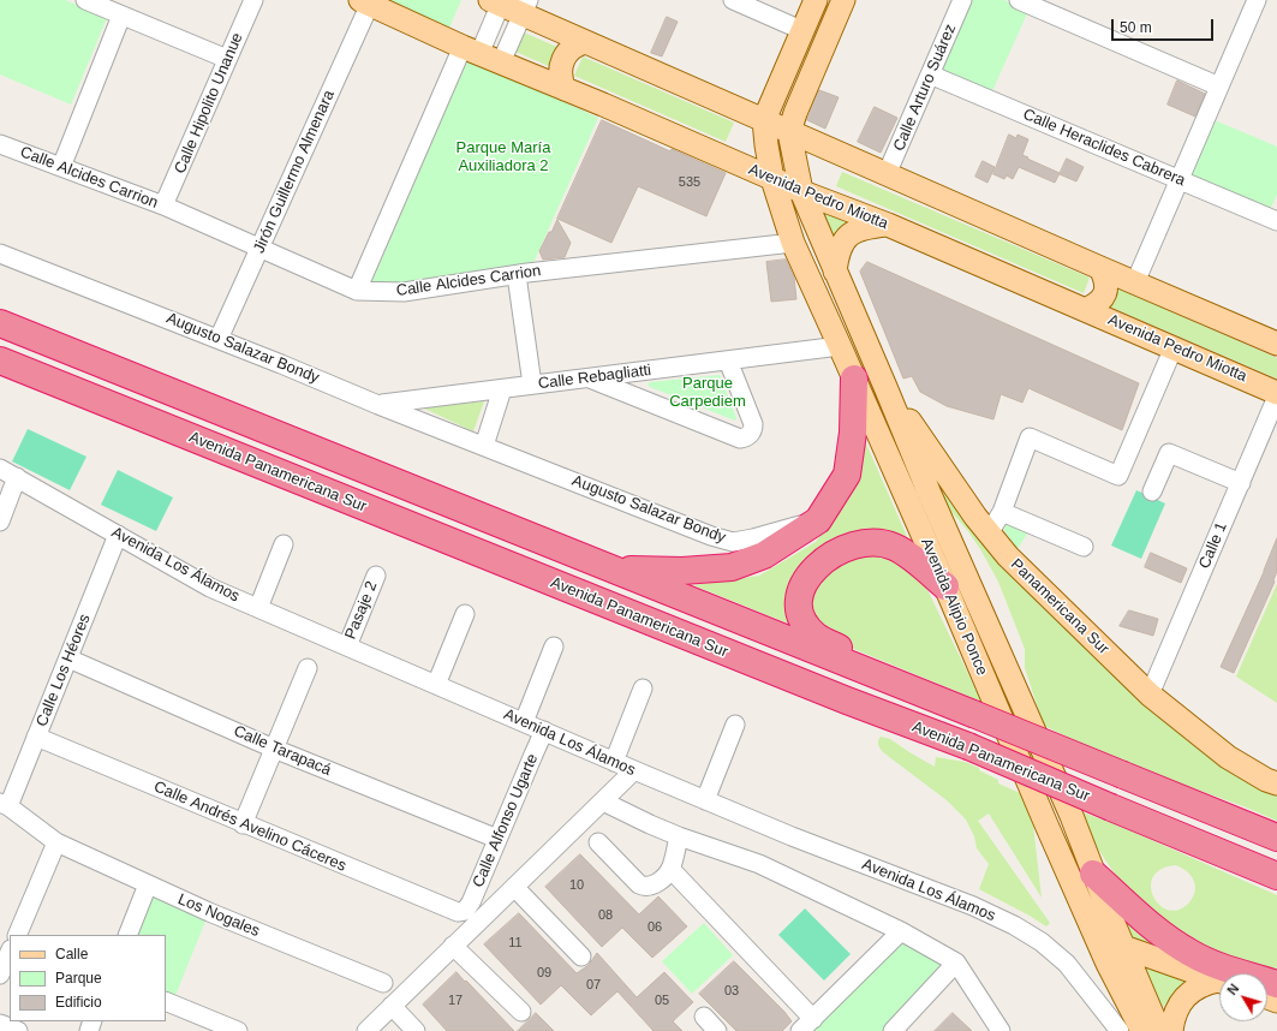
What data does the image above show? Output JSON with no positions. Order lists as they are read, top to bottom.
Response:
{
  "streets": {
    "highway": ["Avenida Panamericana Sur"],
    "main road": ["Avenida Pedro Miotta", "Avenida Alipio Ponce", "Panamericana Sur"],
    "street": [
      "Calle Arturo Suárez",
      "Calle Hipolito Unanue",
      "Calle Heraclides Cabrera",
      "Jirón Guillermo Almenara",
      "Calle Alcides Carrion",
      "Augusto Salazar Bondy",
      "Calle Rebagliatti",
      "Calle 1",
      "Avenida Los Álamos",
      "Pasaje 2",
      "Calle Los Héores",
      "Calle Tarapacá",
      "Calle Alfonso Ugarte",
      "Calle Andrés Avelino Cáceres",
      "Los Nogales"
    ]
  },
  "crossings": [
    ["Calle Arturo Suárez", "Calle Heraclides Cabrera"],
    ["Calle Hipolito Unanue", "Calle Alcides Carrion"],
    ["Jirón Guillermo Almenara", "Calle Alcides Carrion"],
    ["Jirón Guillermo Almenara", "Avenida Pedro Miotta"],
    ["Jirón Guillermo Almenara", "Augusto Salazar Bondy"],
    ["Calle Alcides Carrion", "Avenida Alipio Ponce"],
    ["Avenida Pedro Miotta", "Avenida Alipio Ponce"],
    ["Augusto Salazar Bondy", "Calle Rebagliatti"],
    ["Calle Rebagliatti", "Avenida Alipio Ponce"],
    ["Calle 1", "Panamericana Sur"],
    ["Avenida Los Álamos", "Pasaje 2"],
    ["Avenida Los Álamos", "Calle Los Héores"],
    ["Avenida Los Álamos", "Calle Alfonso Ugarte"],
    ["Avenida Alipio Ponce", "Panamericana Sur"],
    ["Calle Los Héores", "Calle Tarapacá"],
    ["Calle Los Héores", "Calle Andrés Avelino Cáceres"],
    ["Calle Los Héores", "Los Nogales"],
    ["Calle Tarapacá", "Calle Alfonso Ugarte"],
    ["Calle Alfonso Ugarte", "Calle Andrés Avelino Cáceres"]
  ],
  "parks": ["Parque María Auxiliadora 2", "Parque Carpediem"],
  "house_numbers": [
    "535",
    "10",
    "08",
    "06",
    "11",
    "09",
    "07",
    "03",
    "17",
    "05"
  ],
  "legend": ["Calle", "Parque", "Edificio"],
  "scale_bar": "50 m",
  "north": "top left"
}
